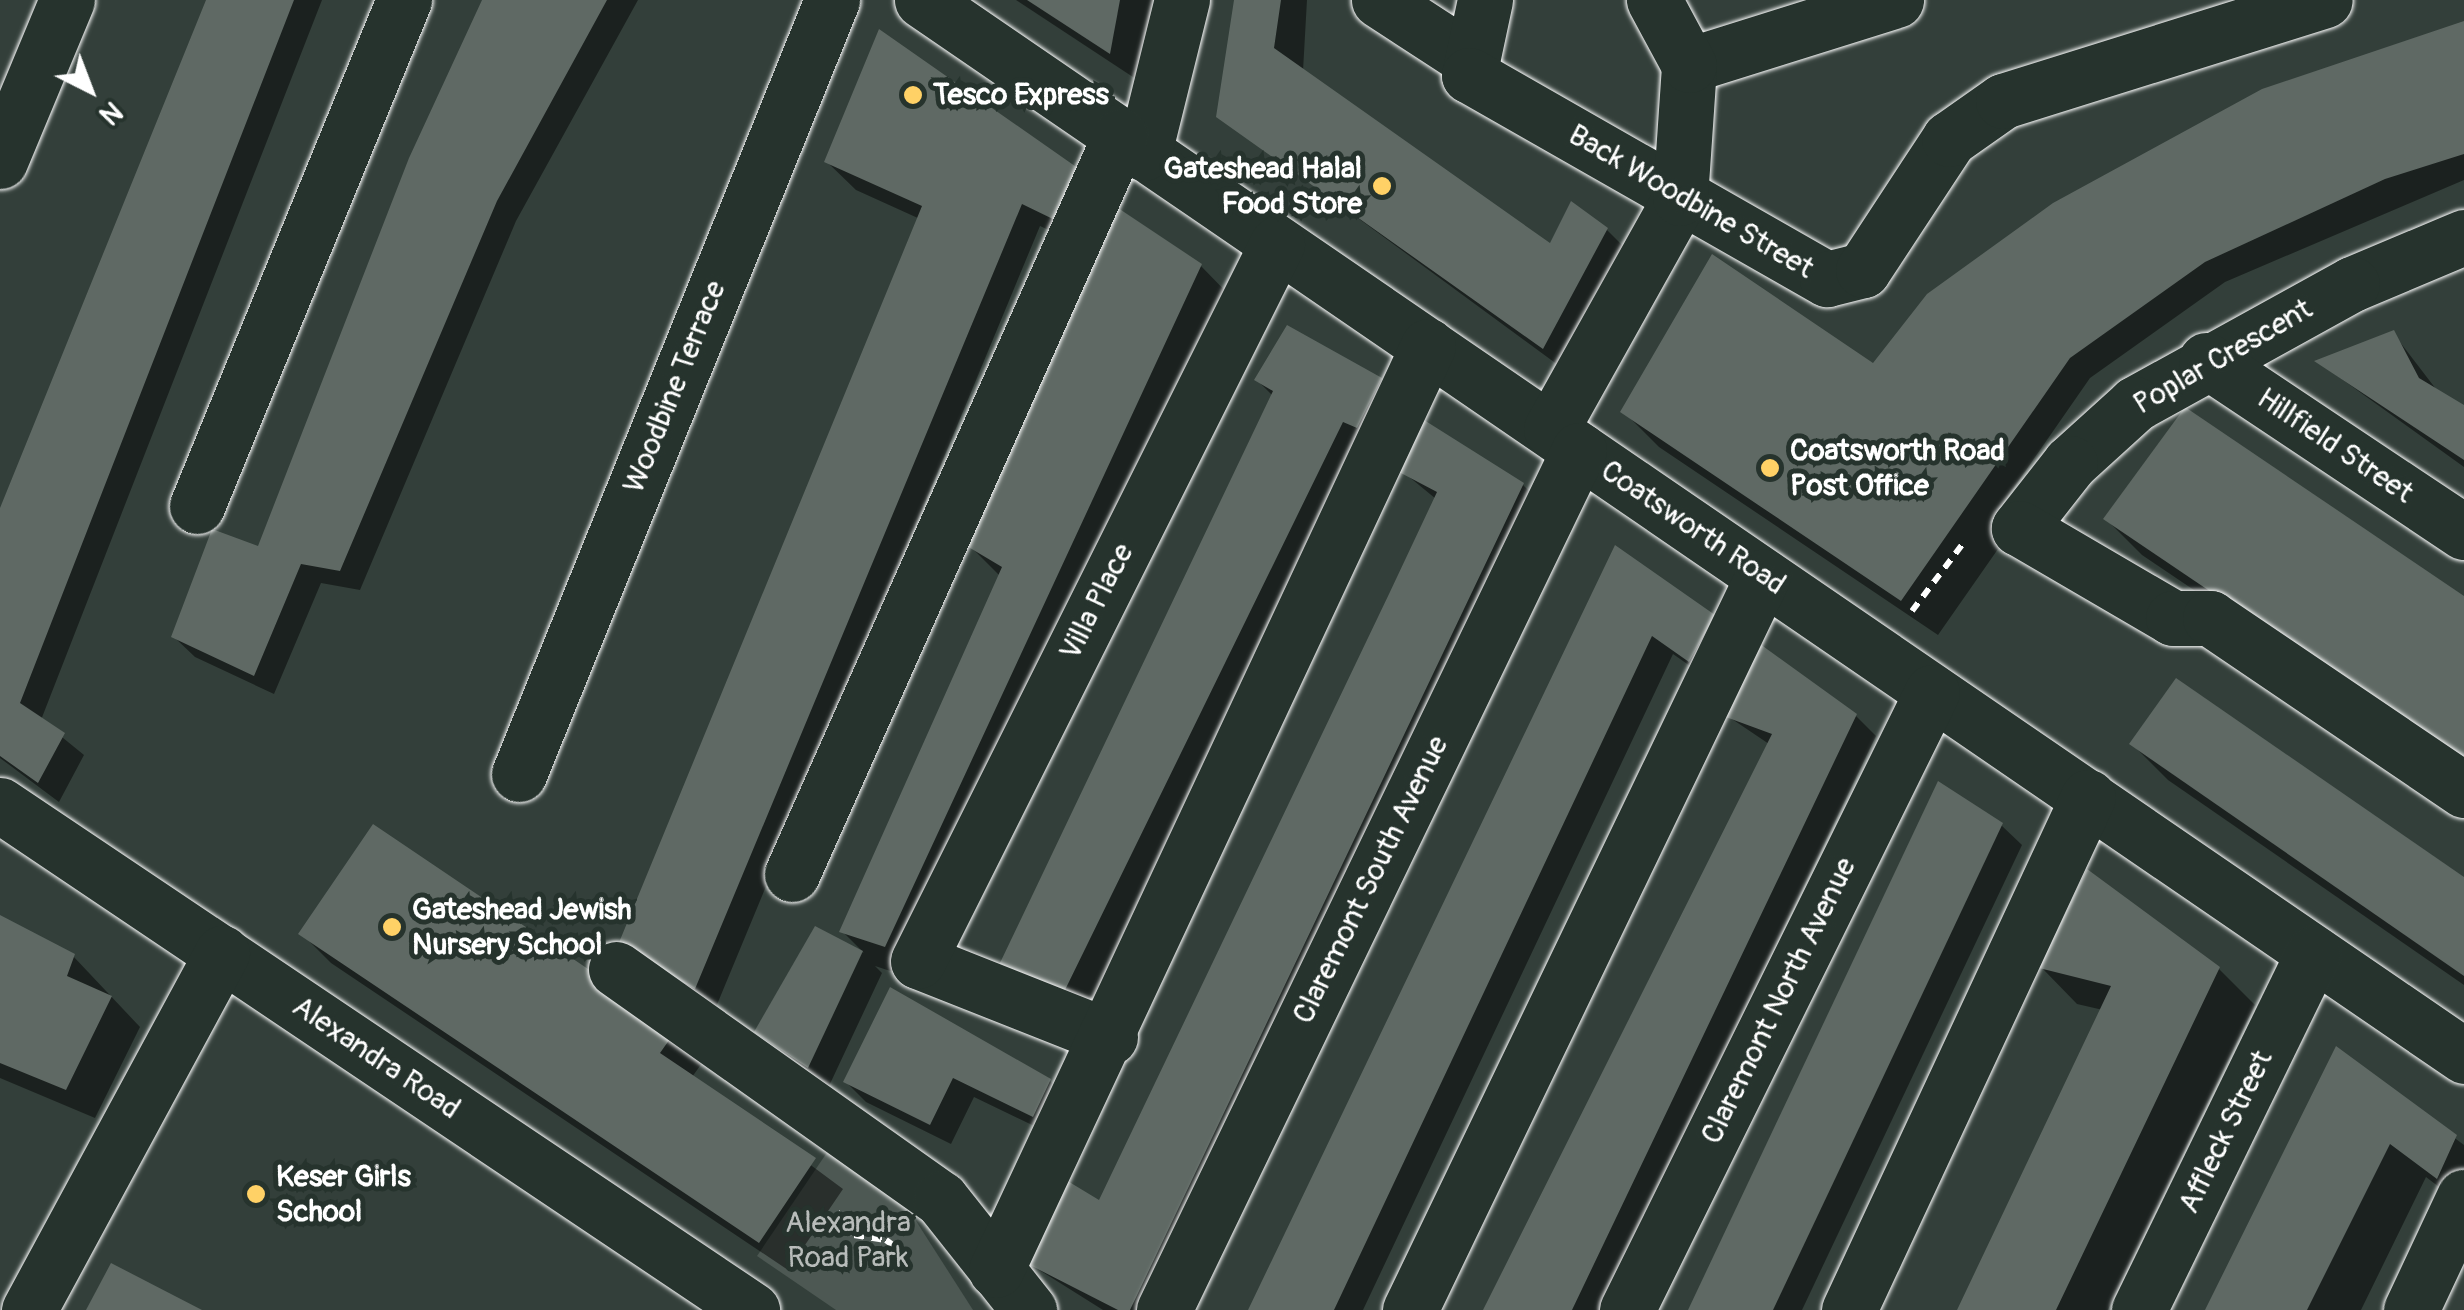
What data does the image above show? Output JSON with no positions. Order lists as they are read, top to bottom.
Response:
{
  "streets": {
    "street": [
      "Back Woodbine Street",
      "Poplar Crescent",
      "Woodbine Terrace",
      "Hillfield Street",
      "Coatsworth Road",
      "Villa Place",
      "Claremont South Avenue",
      "Claremont North Avenue",
      "Alexandra Road",
      "Affleck Street"
    ]
  },
  "crossings": [
    ["Back Woodbine Street", "Claremont South Avenue"],
    ["Poplar Crescent", "Hillfield Street"],
    ["Coatsworth Road", "Villa Place"],
    ["Coatsworth Road", "Claremont South Avenue"],
    ["Coatsworth Road", "Claremont North Avenue"],
    ["Coatsworth Road", "Affleck Street"]
  ],
  "parks": ["Alexandra Road Park"],
  "places": [
    "Tesco Express",
    "Gateshead Halal Food Store",
    "Coatsworth Road Post Office",
    "Gateshead Jewish Nursery School",
    "Keser Girls School"
  ],
  "north": "bottom right"
}
